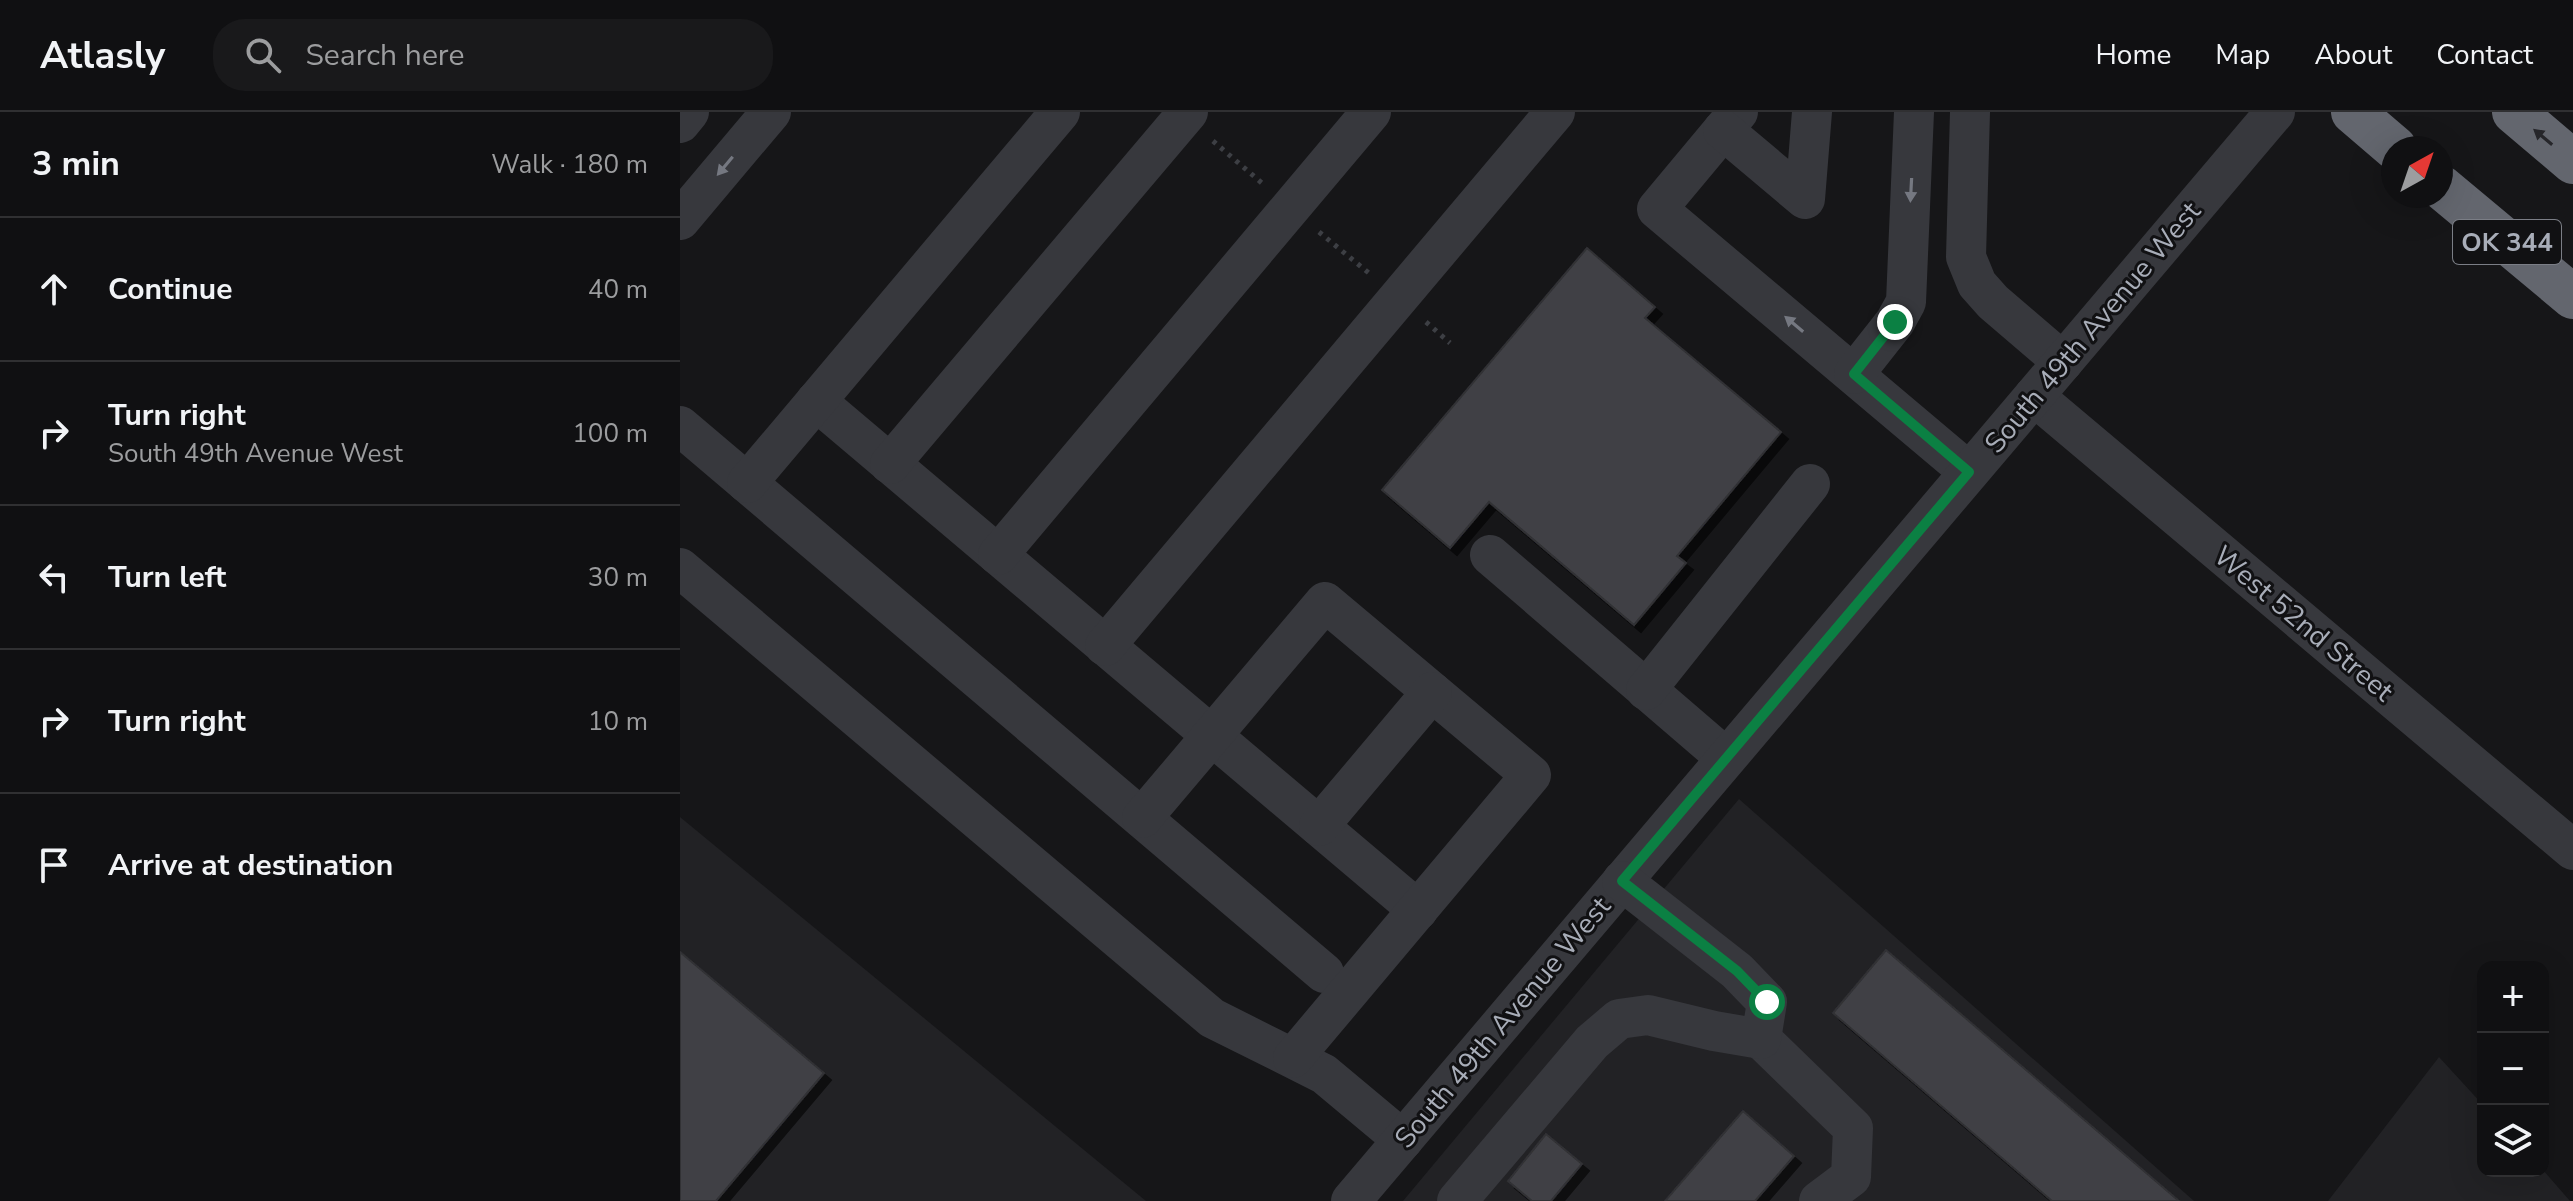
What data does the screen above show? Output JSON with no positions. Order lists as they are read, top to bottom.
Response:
{
  "streets": {
    "highway": ["OK 344"],
    "street": ["South 49th Avenue West", "West 52nd Street"]
  },
  "crossings": [
    ["South 49th Avenue West", "West 52nd Street"]
  ],
  "north": "top right",
  "page": {
    "header": "Atlasly",
    "search": "Search here",
    "nav": [
      "Home",
      "Map",
      "About",
      "Contact"
    ],
    "heading": ["3 min", "Walk · 180 m"],
    "list": [
      ["Continue", "40 m"],
      ["Turn right", "South 49th Avenue West", "100 m"],
      ["Turn left", "30 m"],
      ["Turn right", "10 m"],
      "Arrive at destination"
    ],
    "map_buttons": ["+", "−"]
  }
}
